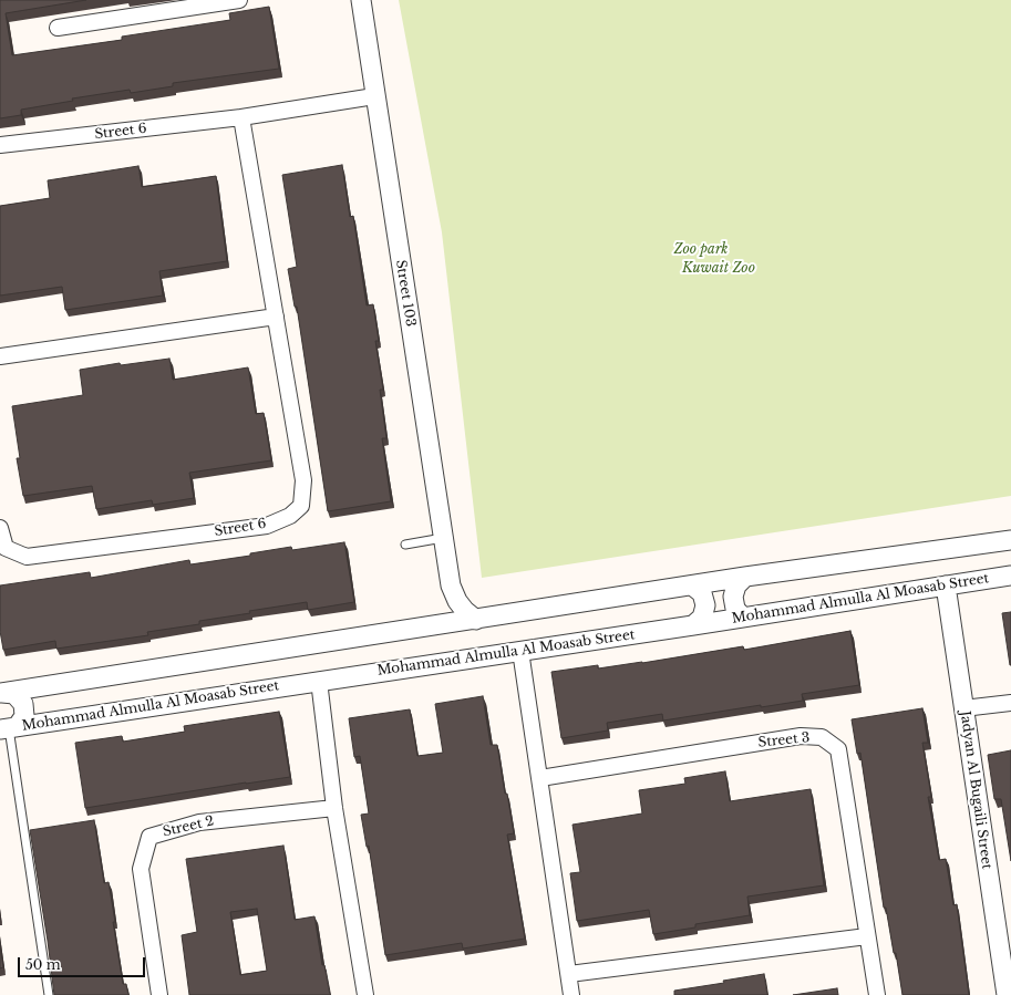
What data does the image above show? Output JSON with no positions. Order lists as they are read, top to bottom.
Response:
{
  "streets": {
    "street": [
      "Street 6",
      "Street 103",
      "Mohammad Almulla Al Moasab Street",
      "Street 3",
      "Jadyan Al Bugaili Street",
      "Street 2"
    ]
  },
  "crossings": [
    ["Street 6", "Street 103"],
    ["Mohammad Almulla Al Moasab Street", "Jadyan Al Bugaili Street"]
  ],
  "parks": ["Zoo park", "Kuwait Zoo"],
  "scale_bar": "50 m"
}
